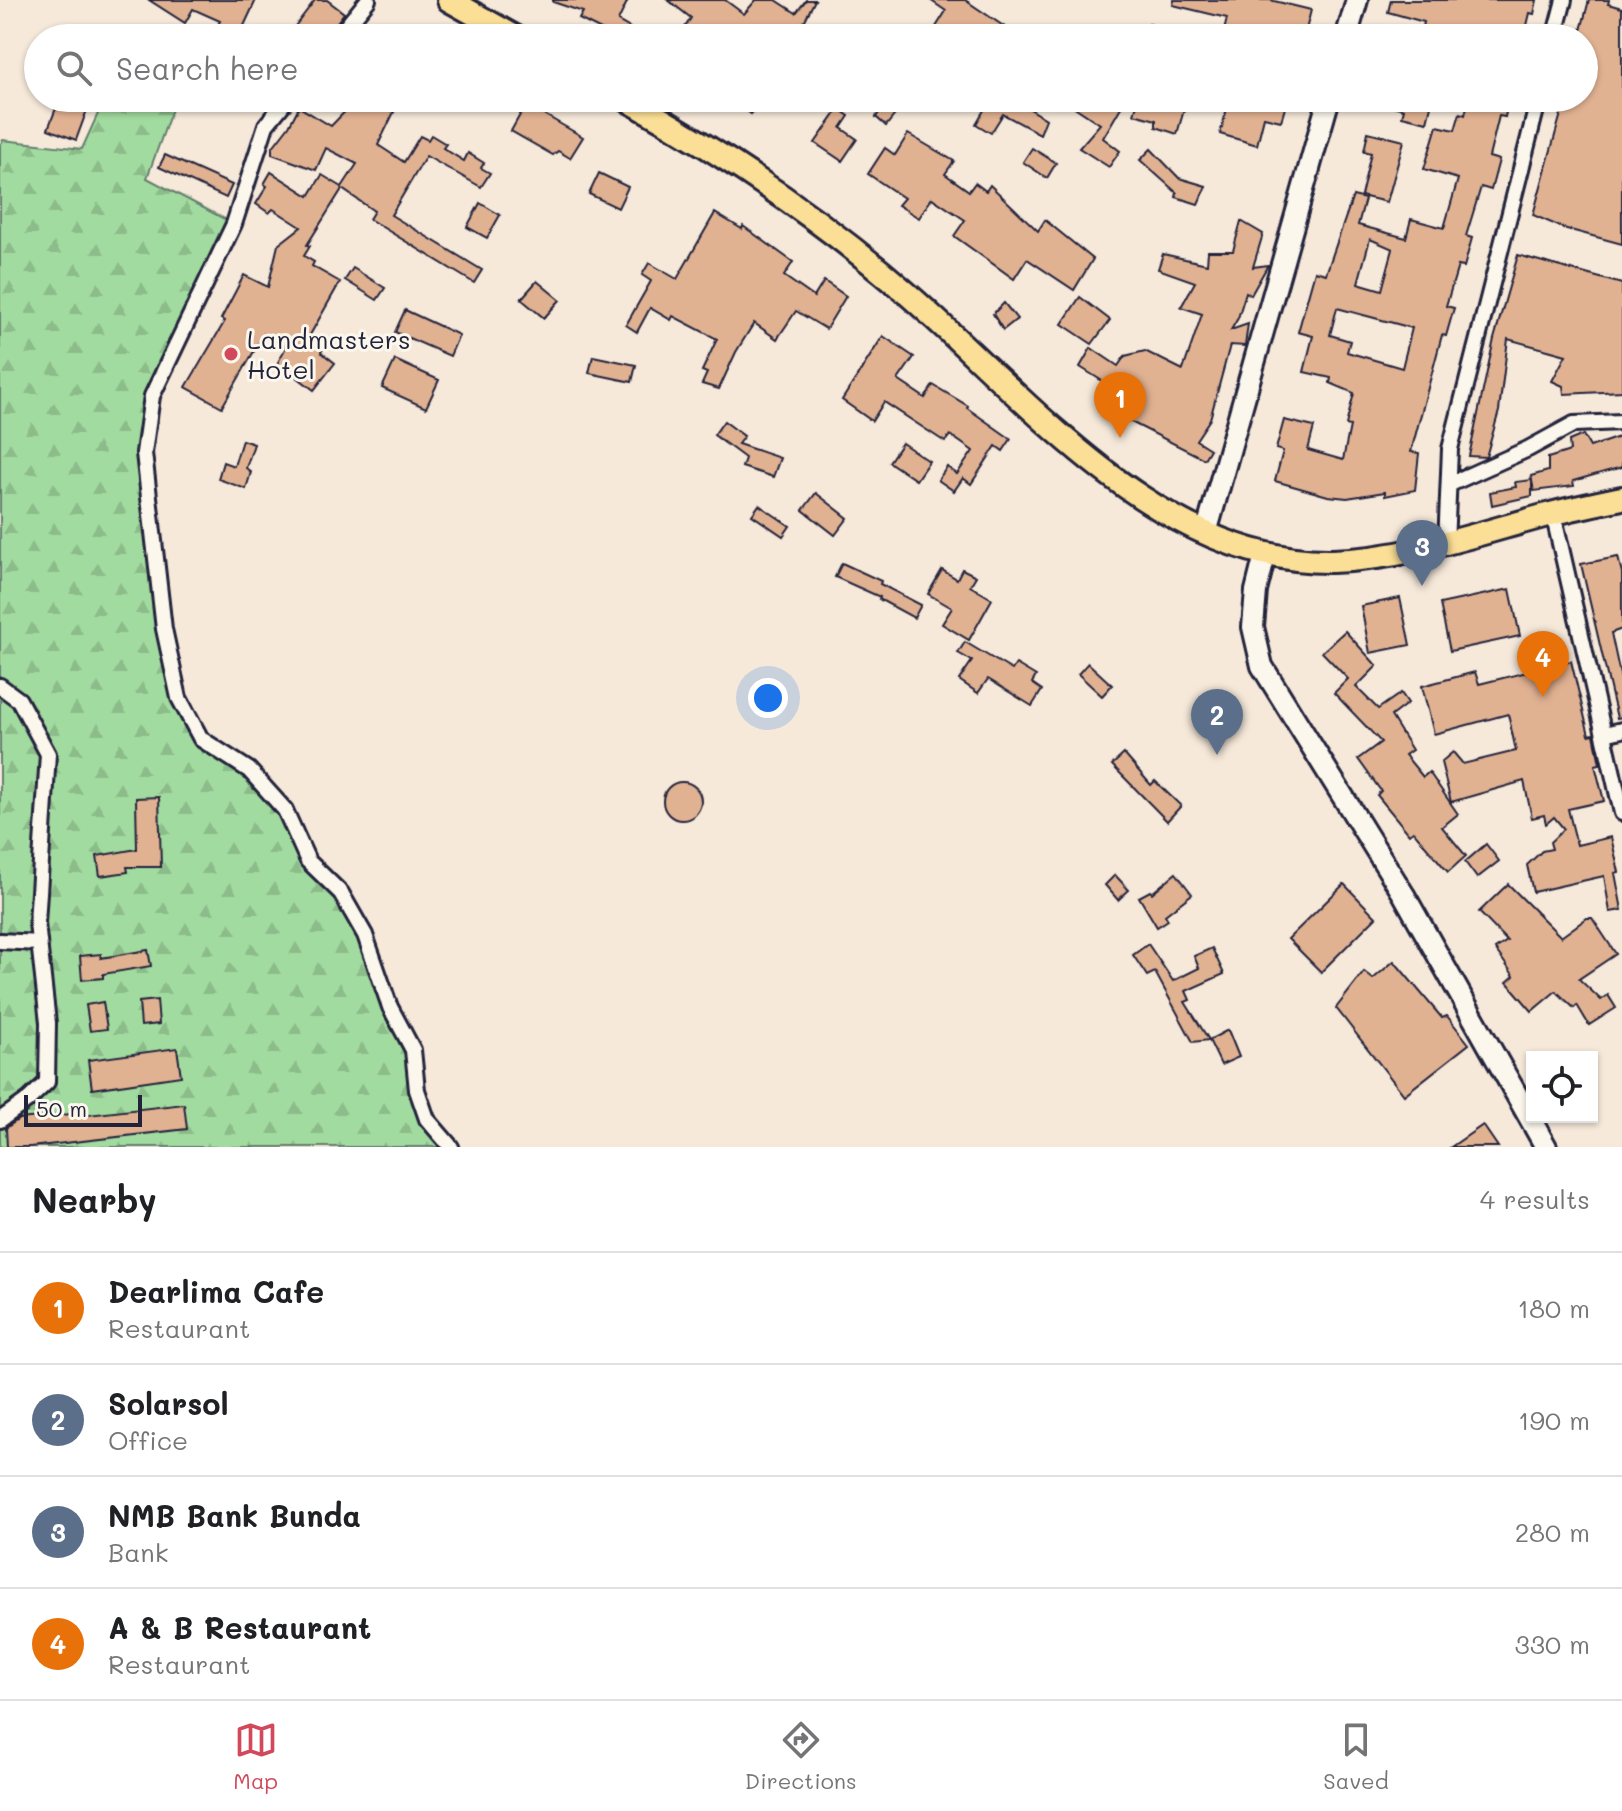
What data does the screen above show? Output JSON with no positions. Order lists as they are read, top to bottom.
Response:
{
  "places": ["Landmasters Hotel"],
  "scale_bar": "50 m",
  "page": {
    "search": "Search here",
    "pins": [
      "1",
      "3",
      "4",
      "2"
    ],
    "scale": "50 m",
    "heading": ["Nearby", "4 results"],
    "list": [
      {
        "mark": "1",
        "name": "Dearlima Cafe",
        "note": "Restaurant",
        "value": "180 m"
      },
      {
        "mark": "2",
        "name": "Solarsol",
        "note": "Office",
        "value": "190 m"
      },
      {
        "mark": "3",
        "name": "NMB Bank Bunda",
        "note": "Bank",
        "value": "280 m"
      },
      {
        "mark": "4",
        "name": "A & B Restaurant",
        "note": "Restaurant",
        "value": "330 m"
      }
    ],
    "nav": ["Map", "Directions", "Saved"]
  }
}
